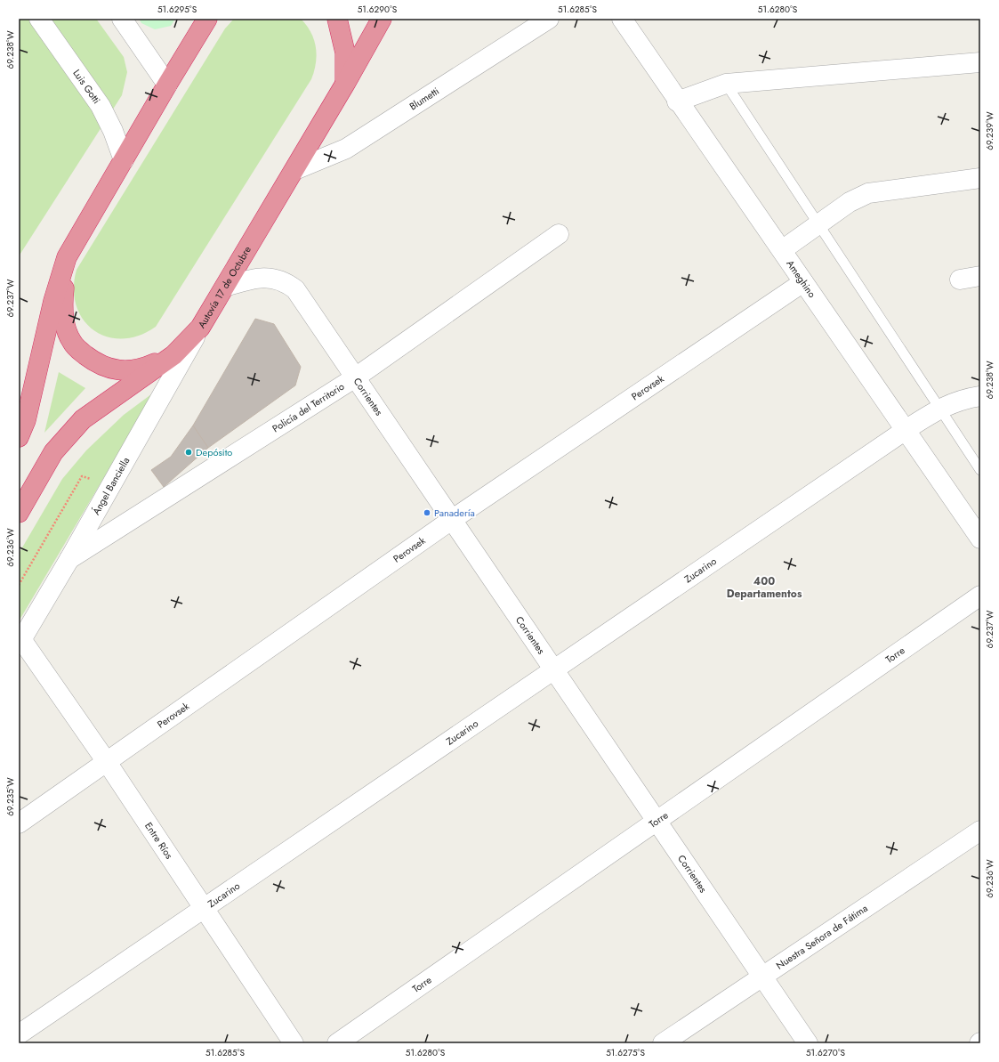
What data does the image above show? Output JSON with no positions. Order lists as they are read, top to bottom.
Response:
{
  "streets": {
    "highway": ["Autovía 17 de Octubre"],
    "street": [
      "Luis Gotti",
      "Blumetti",
      "Ameghino",
      "Perovsek",
      "Corrientes",
      "Policía del Territorio",
      "Ángel Banciella",
      "Zucarino",
      "Torre",
      "Entre Ríos",
      "Nuestra Señora de Fátima"
    ]
  },
  "crossings": [
    ["Blumetti", "Autovía 17 de Octubre"],
    ["Ameghino", "Perovsek"],
    ["Ameghino", "Zucarino"],
    ["Autovía 17 de Octubre", "Corrientes"],
    ["Autovía 17 de Octubre", "Ángel Banciella"],
    ["Perovsek", "Corrientes"],
    ["Perovsek", "Entre Ríos"],
    ["Corrientes", "Policía del Territorio"],
    ["Corrientes", "Zucarino"],
    ["Corrientes", "Torre"],
    ["Corrientes", "Nuestra Señora de Fátima"],
    ["Policía del Territorio", "Ángel Banciella"],
    ["Ángel Banciella", "Entre Ríos"],
    ["Zucarino", "Entre Ríos"]
  ],
  "districts": ["400 Departamentos"],
  "places": ["Depósito", "Panadería"],
  "coordinates": [
    "51.6295°S",
    "51.6290°S",
    "51.6285°S",
    "51.6280°S",
    "69.238°W",
    "69.239°W",
    "69.237°W",
    "69.236°W",
    "69.235°W",
    "51.6275°S",
    "51.6270°S"
  ]
}
